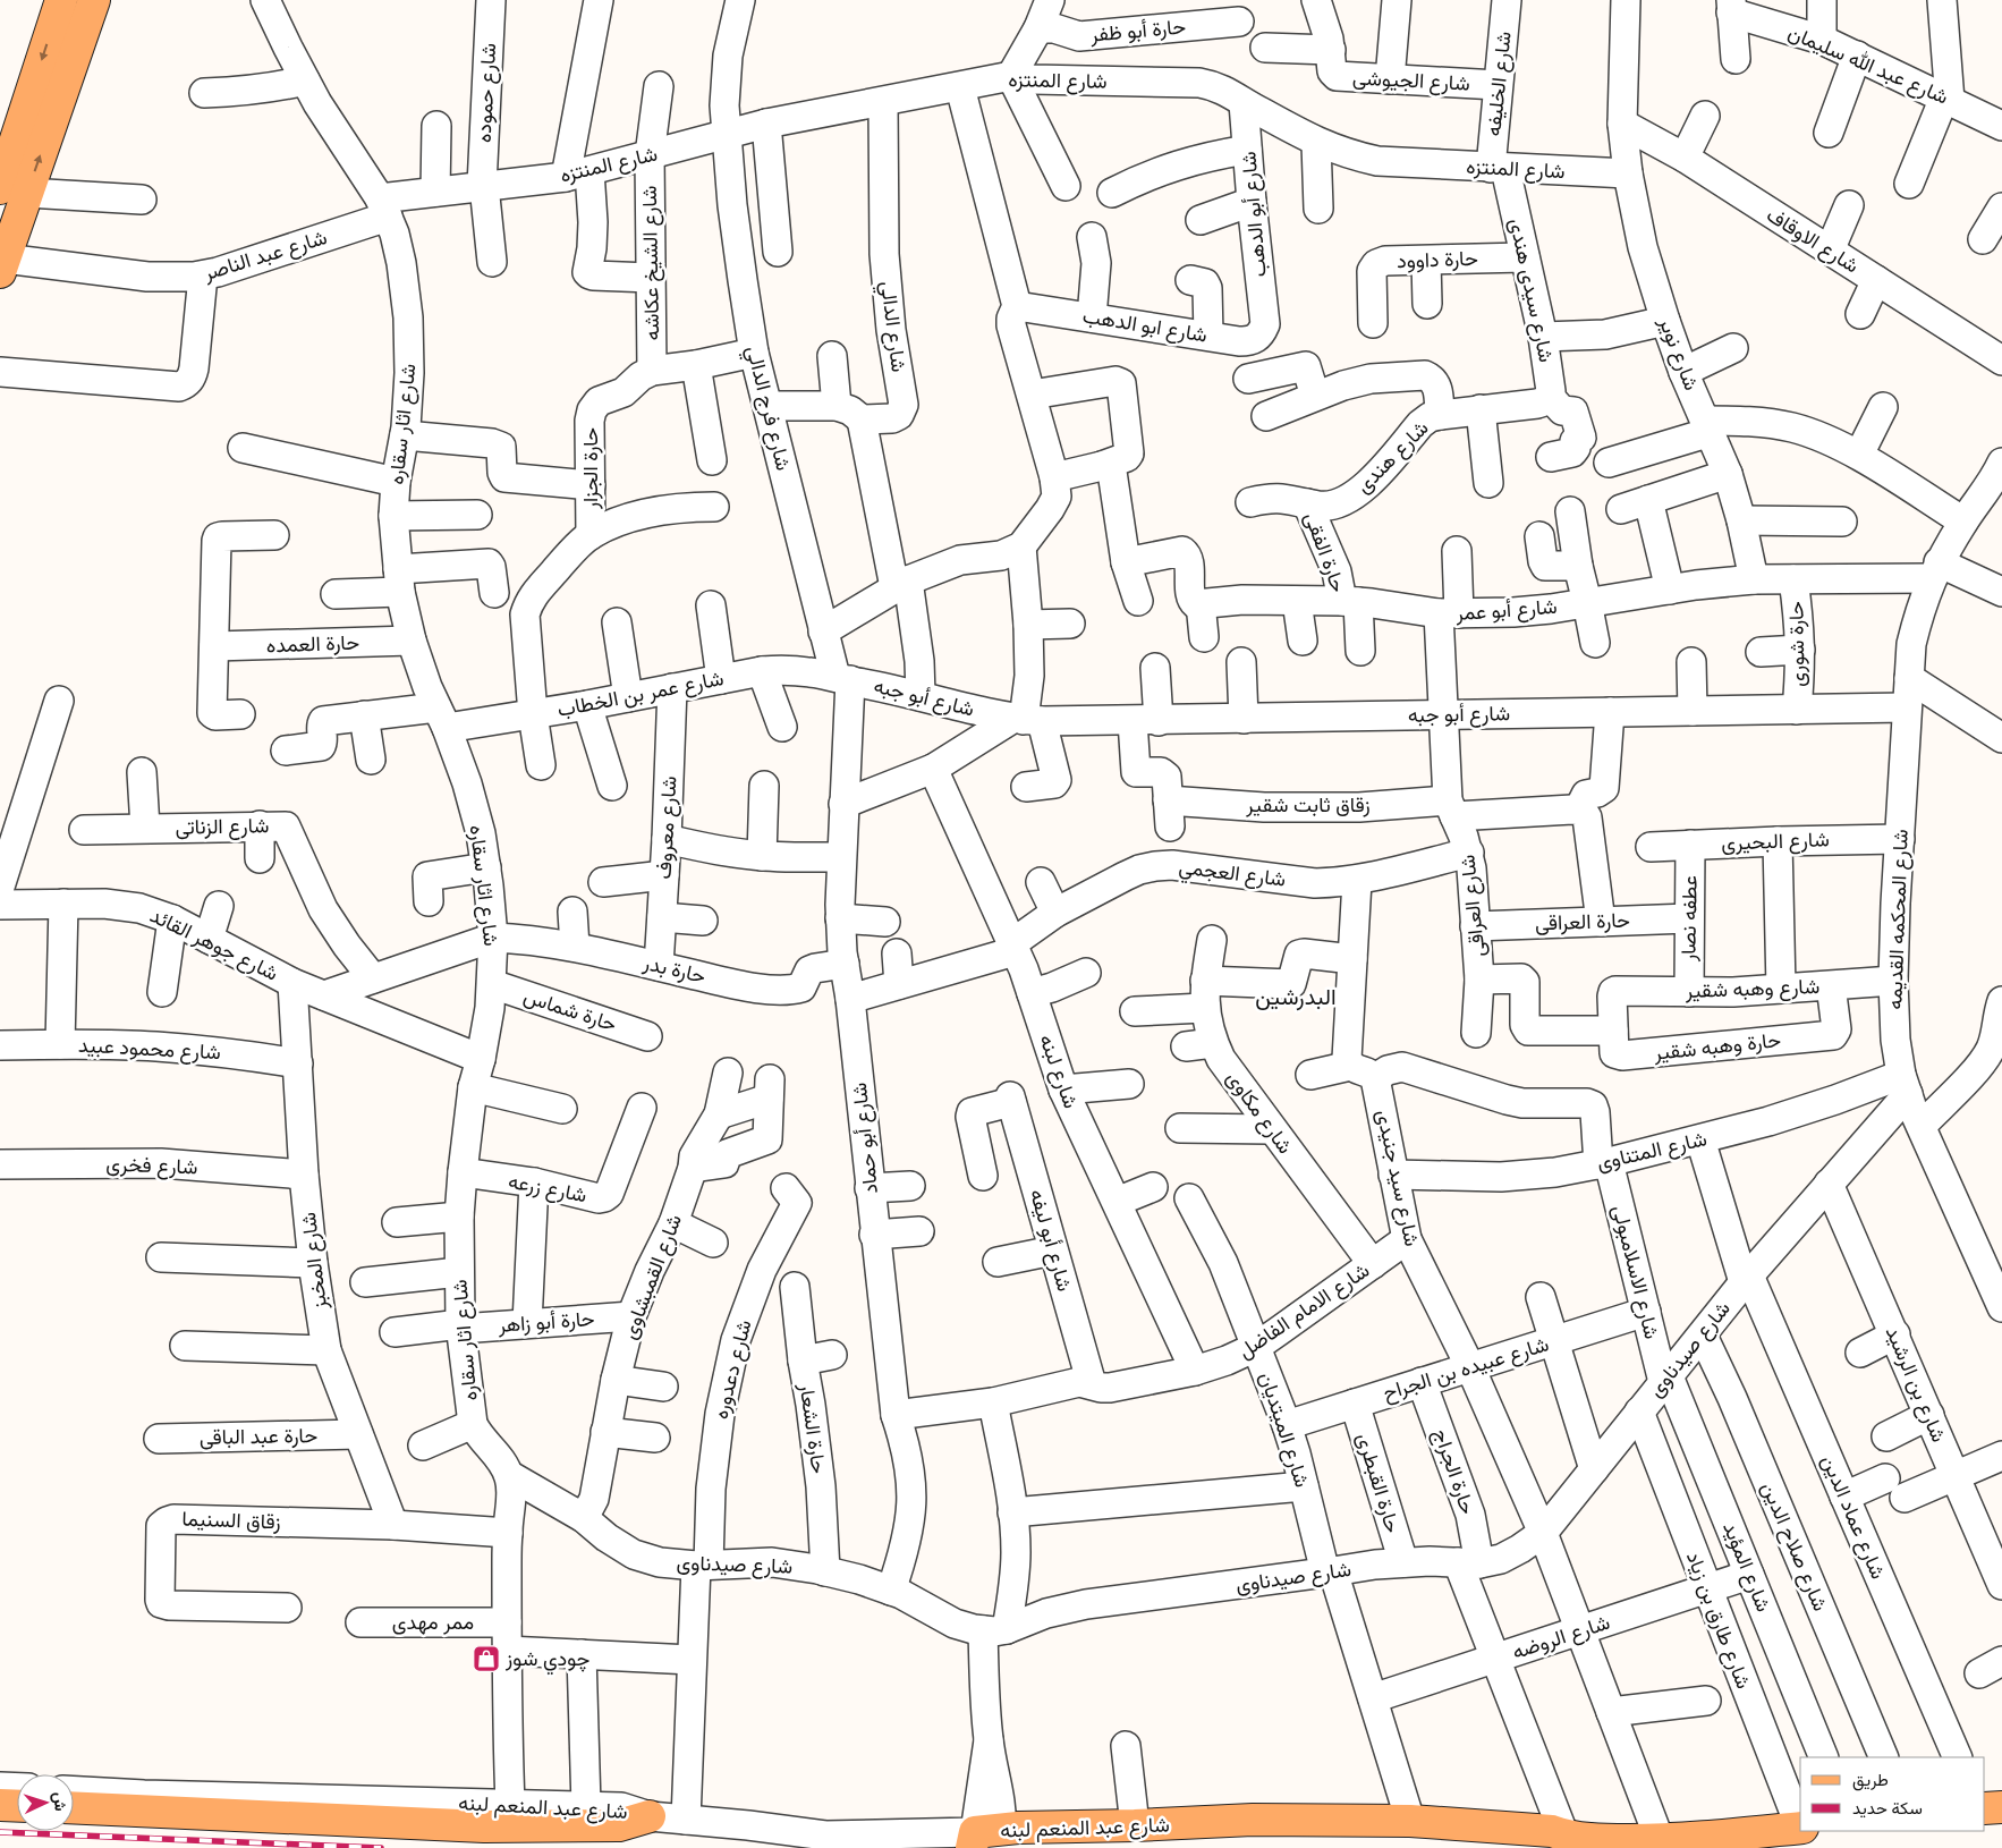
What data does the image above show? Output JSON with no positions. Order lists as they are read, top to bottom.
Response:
{
  "streets": {
    "main road": ["شارع عبد المنعم لبنه"],
    "street": [
      "حارة أبو ظفر",
      "شارع عبد الله سليمان",
      "شارع المنتزه",
      "شارع الجيوشى",
      "شارع الخليفه",
      "شارع حموده",
      "شارع أبو الدهب",
      "شارع الاوقاف",
      "شارع عبد الناصر",
      "حارة داوود",
      "شارع الشيخ عكاشه",
      "شارع سيدى هندى",
      "شارع ابو الدهب",
      "شارع الدالي",
      "شارع نوير",
      "شارع فرج الدالي",
      "شارع اثار سقاره",
      "شارع هندى",
      "حارة الجزار",
      "حارة الفقى",
      "شارع أبو عمر",
      "حارة العمده",
      "حارة شورى",
      "شارع عمر بن الخطاب",
      "شارع أبو جبه",
      "زقاق ثابت شقير",
      "شارع الزناتى",
      "شارع معروف",
      "شارع البحيرى",
      "شارع العجمي",
      "شارع العراقى",
      "عطفه نصار",
      "شارع المحكمه القديمه",
      "حارة العراقى",
      "شارع جوهر القائد",
      "حارة بدر",
      "شارع وهبه شقير",
      "حارة شماس",
      "حارة وهبه شقير",
      "شارع محمود عبيد",
      "شارع لبنه",
      "شارع مكاوى",
      "شارع أبو حماد",
      "شارع المتناوى",
      "شارع فخرى",
      "شارع سيد جنيدى",
      "شارع زرعه",
      "شارع أبو ليفه",
      "شارع المخبز",
      "شارع الاسلامبولى",
      "شارع القمبشاوى",
      "شارع الامام الفاضل",
      "حارة أبو زاهر",
      "شارع صيدناوى",
      "شارع عبيده بن الجراح",
      "شارع دعدوره",
      "شارع بن الرشيد",
      "حارة الشعار",
      "شارع الميتديان",
      "حارة عبد الباقى",
      "حارة الجراج",
      "حارة القبطرى",
      "شارع عماد الدين",
      "زقاق السنيما",
      "شارع صلاح الدين",
      "شارع المؤيد",
      "شارع طارق بن زياد",
      "ممر مهدى",
      "شارع الروضه"
    ]
  },
  "crossings": [
    ["شارع المنتزه", "شارع الخليفه"],
    ["شارع المنتزه", "شارع حموده"],
    ["شارع المنتزه", "شارع أبو الدهب"],
    ["شارع المنتزه", "شارع عبد الناصر"],
    ["شارع المنتزه", "شارع الشيخ عكاشه"],
    ["شارع المنتزه", "شارع سيدى هندى"],
    ["شارع المنتزه", "شارع الدالي"],
    ["شارع المنتزه", "شارع نوير"],
    ["شارع المنتزه", "شارع فرج الدالي"],
    ["شارع المنتزه", "شارع اثار سقاره"],
    ["شارع الجيوشى", "شارع الخليفه"],
    ["شارع الخليفه", "شارع سيدى هندى"],
    ["شارع أبو الدهب", "شارع ابو الدهب"],
    ["شارع الاوقاف", "شارع نوير"],
    ["شارع عبد الناصر", "شارع اثار سقاره"],
    ["حارة داوود", "شارع سيدى هندى"],
    ["شارع الشيخ عكاشه", "حارة الجزار"],
    ["شارع سيدى هندى", "شارع هندى"],
    ["شارع نوير", "شارع أبو عمر"],
    ["شارع فرج الدالي", "حارة الجزار"],
    ["شارع فرج الدالي", "شارع عمر بن الخطاب"],
    ["شارع فرج الدالي", "شارع أبو جبه"],
    ["شارع فرج الدالي", "شارع أبو حماد"],
    ["شارع اثار سقاره", "حارة العمده"],
    ["شارع اثار سقاره", "شارع عمر بن الخطاب"],
    ["شارع اثار سقاره", "شارع جوهر القائد"],
    ["شارع اثار سقاره", "حارة بدر"],
    ["شارع اثار سقاره", "حارة شماس"],
    ["شارع اثار سقاره", "شارع زرعه"],
    ["شارع اثار سقاره", "حارة أبو زاهر"],
    ["شارع اثار سقاره", "شارع صيدناوى"],
    ["شارع هندى", "حارة الفقى"],
    ["حارة الجزار", "شارع عمر بن الخطاب"],
    ["حارة الفقى", "شارع أبو عمر"],
    ["شارع أبو عمر", "حارة شورى"],
    ["شارع أبو عمر", "شارع العراقى"],
    ["شارع أبو عمر", "شارع المحكمه القديمه"],
    ["حارة شورى", "شارع أبو جبه"],
    ["شارع عمر بن الخطاب", "شارع أبو جبه"],
    ["شارع عمر بن الخطاب", "شارع معروف"],
    ["شارع عمر بن الخطاب", "شارع أبو حماد"],
    ["شارع أبو جبه", "زقاق ثابت شقير"],
    ["شارع أبو جبه", "شارع العراقى"],
    ["شارع أبو جبه", "شارع المحكمه القديمه"],
    ["شارع أبو جبه", "شارع لبنه"],
    ["شارع أبو جبه", "شارع أبو حماد"],
    ["زقاق ثابت شقير", "شارع العراقى"],
    ["شارع معروف", "حارة بدر"],
    ["شارع البحيرى", "عطفه نصار"],
    ["شارع البحيرى", "شارع المحكمه القديمه"],
    ["شارع العجمي", "شارع العراقى"],
    ["شارع العجمي", "شارع لبنه"],
    ["شارع العجمي", "شارع أبو حماد"],
    ["شارع العراقى", "حارة العراقى"],
    ["عطفه نصار", "حارة العراقى"],
    ["عطفه نصار", "شارع وهبه شقير"],
    ["شارع المحكمه القديمه", "شارع وهبه شقير"],
    ["شارع المحكمه القديمه", "شارع المتناوى"],
    ["شارع المحكمه القديمه", "شارع صيدناوى"],
    ["شارع جوهر القائد", "شارع المخبز"],
    ["حارة بدر", "شارع أبو حماد"],
    ["شارع وهبه شقير", "حارة وهبه شقير"],
    ["شارع محمود عبيد", "شارع المخبز"],
    ["شارع لبنه", "شارع الامام الفاضل"],
    ["شارع مكاوى", "شارع الامام الفاضل"],
    ["شارع أبو حماد", "شارع الامام الفاضل"],
    ["شارع أبو حماد", "شارع صيدناوى"],
    ["شارع المتناوى", "شارع سيد جنيدى"],
    ["شارع المتناوى", "شارع الاسلامبولى"],
    ["شارع المتناوى", "شارع صيدناوى"],
    ["شارع المتناوى", "شارع عماد الدين"],
    ["شارع فخرى", "شارع المخبز"],
    ["شارع سيد جنيدى", "شارع الاسلامبولى"],
    ["شارع سيد جنيدى", "شارع الامام الفاضل"],
    ["شارع سيد جنيدى", "شارع صيدناوى"],
    ["شارع سيد جنيدى", "شارع عبيده بن الجراح"],
    ["شارع سيد جنيدى", "شارع الروضه"],
    ["شارع سيد جنيدى", "شارع عبد المنعم لبنه"],
    ["شارع أبو ليفه", "شارع الامام الفاضل"],
    ["شارع المخبز", "حارة عبد الباقى"],
    ["شارع المخبز", "زقاق السنيما"],
    ["شارع الاسلامبولى", "شارع صيدناوى"],
    ["شارع الاسلامبولى", "شارع عبيده بن الجراح"],
    ["شارع الاسلامبولى", "شارع المؤيد"],
    ["شارع القمبشاوى", "حارة أبو زاهر"],
    ["شارع القمبشاوى", "شارع صيدناوى"],
    ["شارع الامام الفاضل", "شارع الميتديان"],
    ["شارع صيدناوى", "شارع دعدوره"],
    ["شارع صيدناوى", "شارع بن الرشيد"],
    ["شارع صيدناوى", "حارة الشعار"],
    ["شارع صيدناوى", "شارع الميتديان"],
    ["شارع صيدناوى", "حارة الجراج"],
    ["شارع صيدناوى", "حارة القبطرى"],
    ["شارع صيدناوى", "شارع عماد الدين"],
    ["شارع صيدناوى", "شارع صلاح الدين"],
    ["شارع صيدناوى", "شارع المؤيد"],
    ["شارع صيدناوى", "شارع طارق بن زياد"],
    ["شارع عبيده بن الجراح", "شارع الميتديان"],
    ["شارع عبيده بن الجراح", "حارة الجراج"],
    ["شارع عبيده بن الجراح", "حارة القبطرى"],
    ["شارع دعدوره", "شارع عبد المنعم لبنه"],
    ["شارع الميتديان", "شارع الروضه"],
    ["شارع الميتديان", "شارع عبد المنعم لبنه"],
    ["حارة الجراج", "شارع الروضه"],
    ["حارة الجراج", "شارع عبد المنعم لبنه"],
    ["شارع المؤيد", "شارع الروضه"],
    ["شارع طارق بن زياد", "شارع الروضه"]
  ],
  "districts": ["البدرشين"],
  "places": {
    "shop": ["چودي شوز"]
  },
  "legend": ["طريق", "سكة حديد"],
  "north": "right"
}
